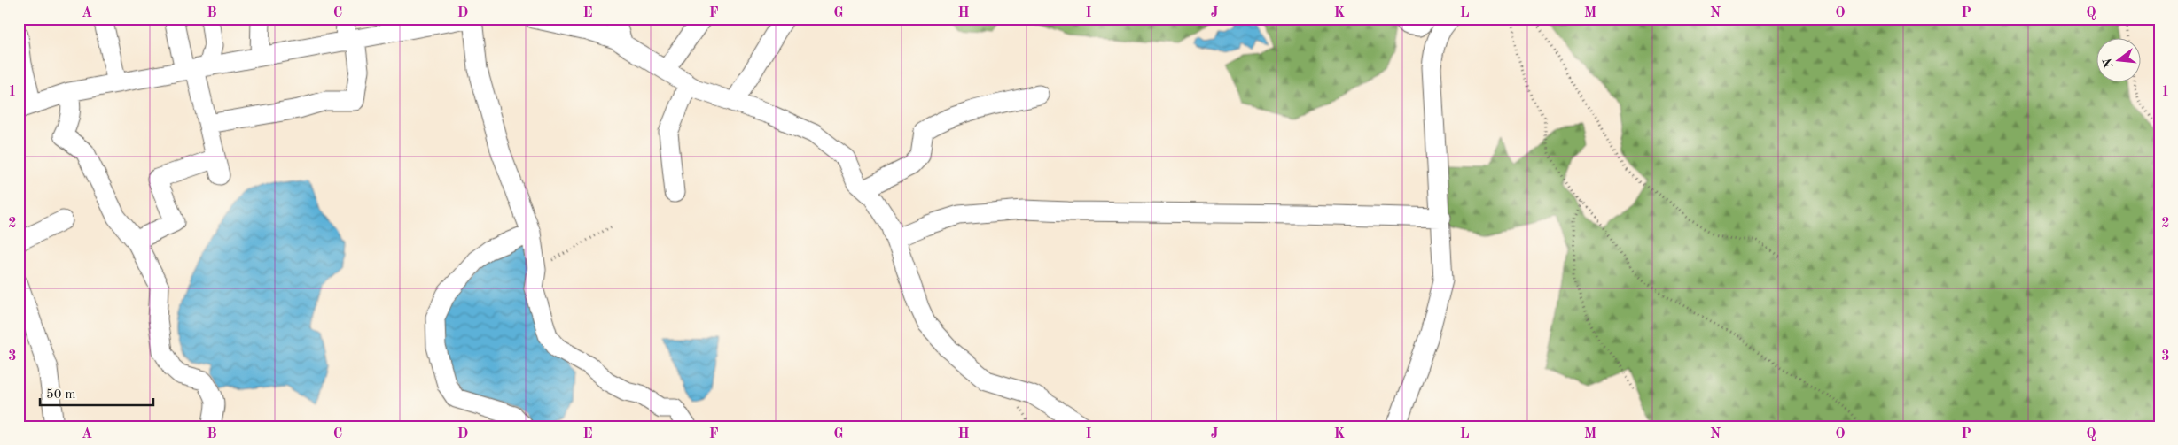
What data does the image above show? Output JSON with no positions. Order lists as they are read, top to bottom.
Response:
{
  "scale_bar": "50 m",
  "north": "left",
  "grid": {
    "columns": [
      "A",
      "B",
      "C",
      "D",
      "E",
      "F",
      "G",
      "H",
      "I",
      "J",
      "K",
      "L",
      "M",
      "N",
      "O",
      "P",
      "Q"
    ],
    "rows": ["1", "2", "3"]
  }
}
